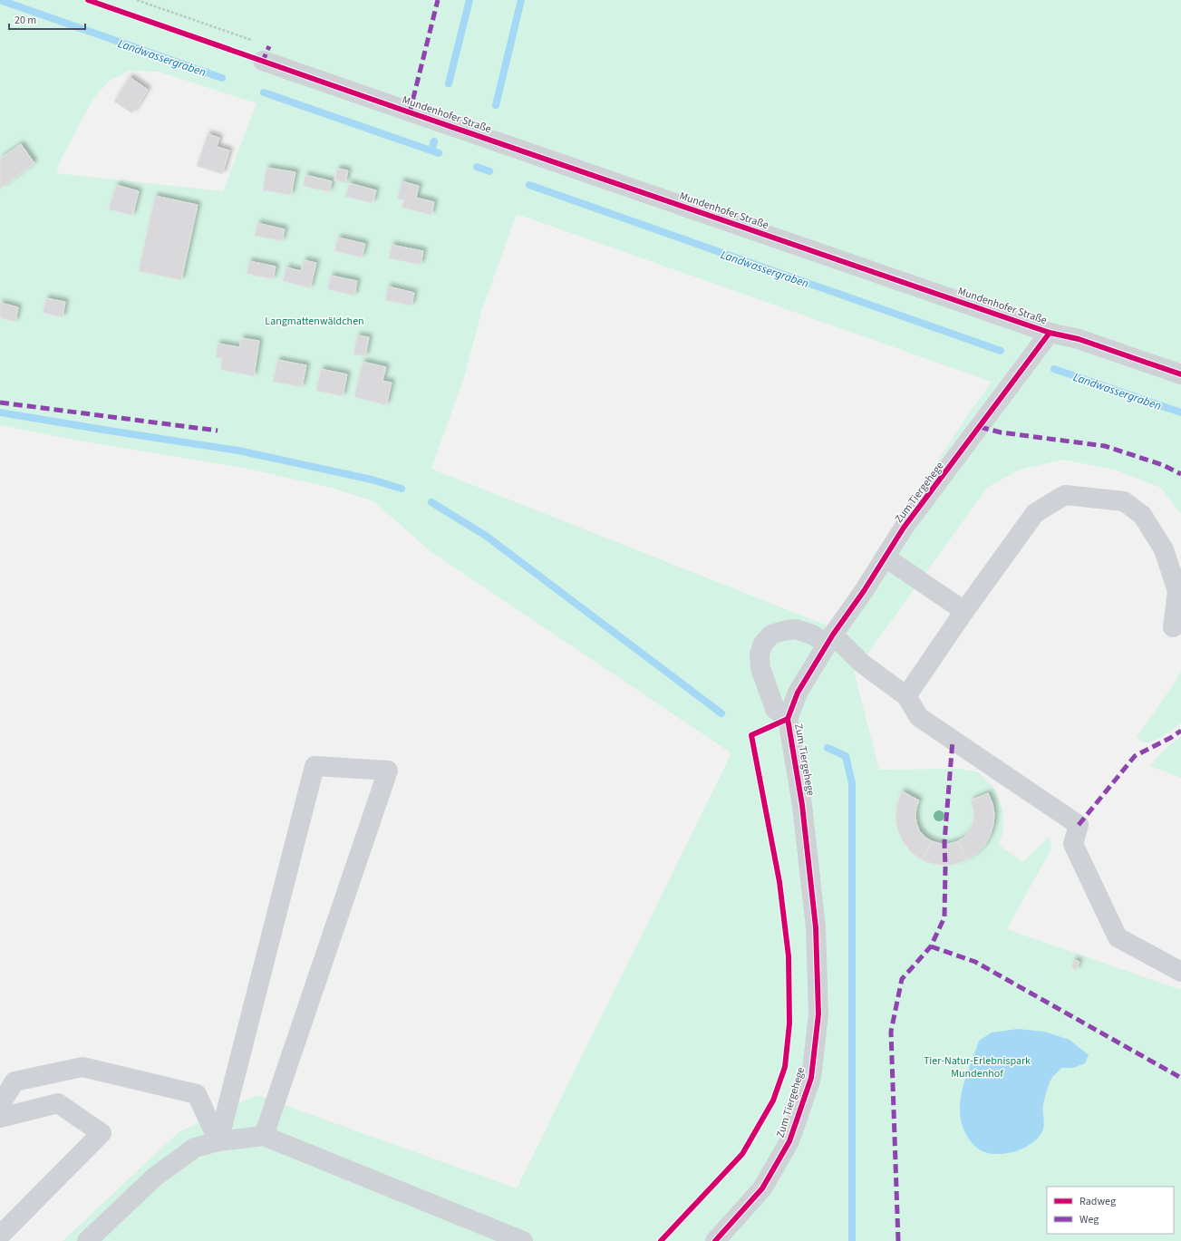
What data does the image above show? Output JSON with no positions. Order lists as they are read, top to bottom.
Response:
{
  "streets": {
    "street": ["Mundenhofer Straße", "Zum Tiergehege"]
  },
  "crossings": [
    ["Mundenhofer Straße", "Zum Tiergehege"]
  ],
  "water": ["Landwassergraben"],
  "parks": ["Langmattenwäldchen", "Tier-Natur-Erlebnispark Mundenhof"],
  "legend": ["Radweg", "Weg"],
  "scale_bar": "20 m"
}
